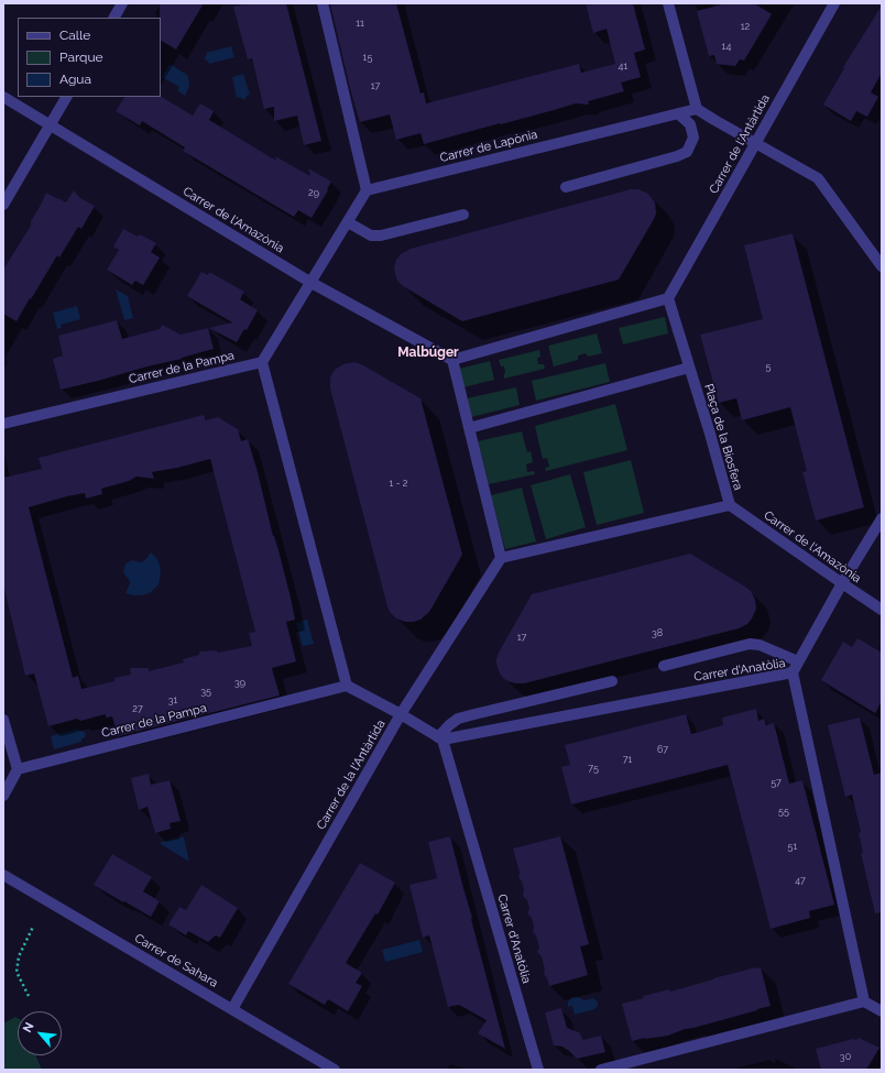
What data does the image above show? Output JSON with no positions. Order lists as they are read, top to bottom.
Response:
{
  "streets": {
    "street": [
      "Carrer de l'Antàrtida",
      "Carrer de Lapònia",
      "Carrer de l'Amazònia",
      "Carrer de la Pampa",
      "Plaça de la Biosfera",
      "Carrer d'Anatòlia",
      "Carrer de la l'Antàrtida",
      "Carrer de Sahara"
    ]
  },
  "crossings": [
    ["Carrer de l'Antàrtida", "Plaça de la Biosfera"],
    ["Carrer de l'Amazònia", "Plaça de la Biosfera"],
    ["Plaça de la Biosfera", "Carrer de la l'Antàrtida"],
    ["Carrer de la l'Antàrtida", "Carrer de Sahara"]
  ],
  "districts": ["Malbúger"],
  "house_numbers": [
    "11",
    "12",
    "14",
    "15",
    "41",
    "17",
    "29",
    "5",
    "1 - 2",
    "38",
    "17",
    "39",
    "35",
    "31",
    "27",
    "67",
    "71",
    "75",
    "57",
    "55",
    "51",
    "47",
    "30"
  ],
  "legend": ["Calle", "Parque", "Agua"],
  "north": "top left"
}
